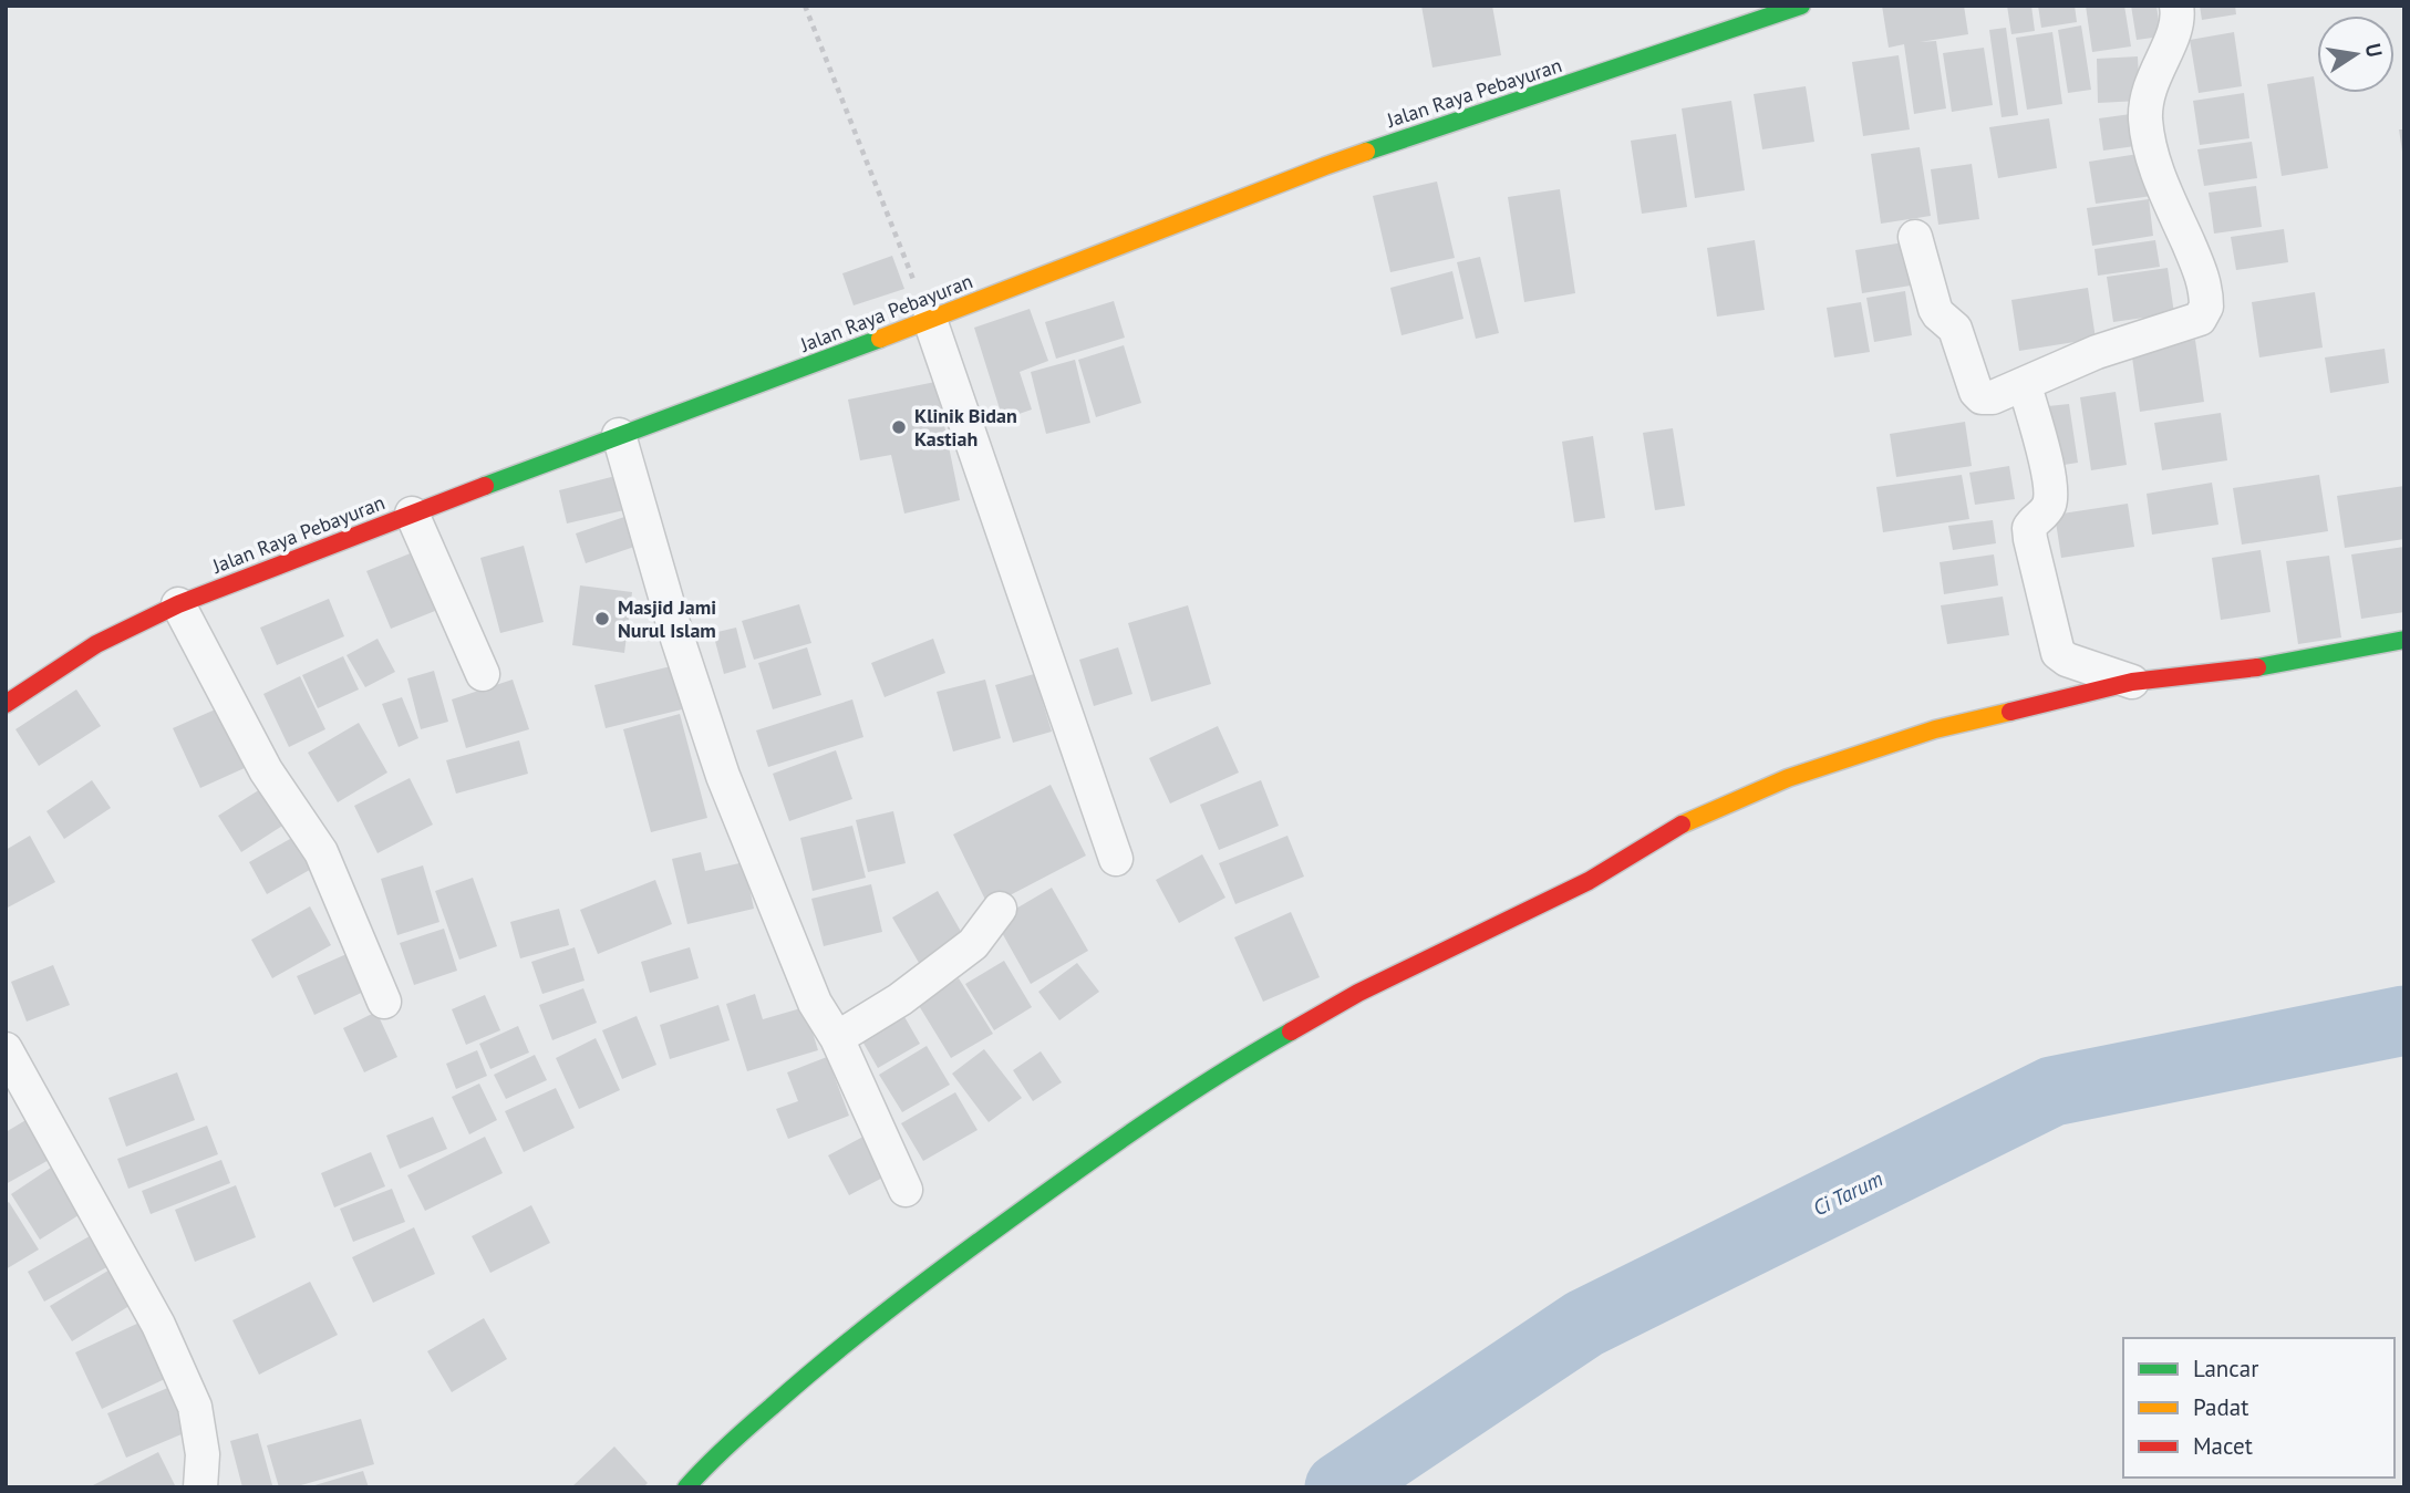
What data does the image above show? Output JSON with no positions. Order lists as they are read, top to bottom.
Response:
{
  "streets": {
    "street": ["Jalan Raya Pebayuran"]
  },
  "water": ["Ci Tarum"],
  "places": ["Klinik Bidan Kastiah", "Masjid Jami Nurul Islam"],
  "legend": ["Lancar", "Padat", "Macet"],
  "north": "right"
}
